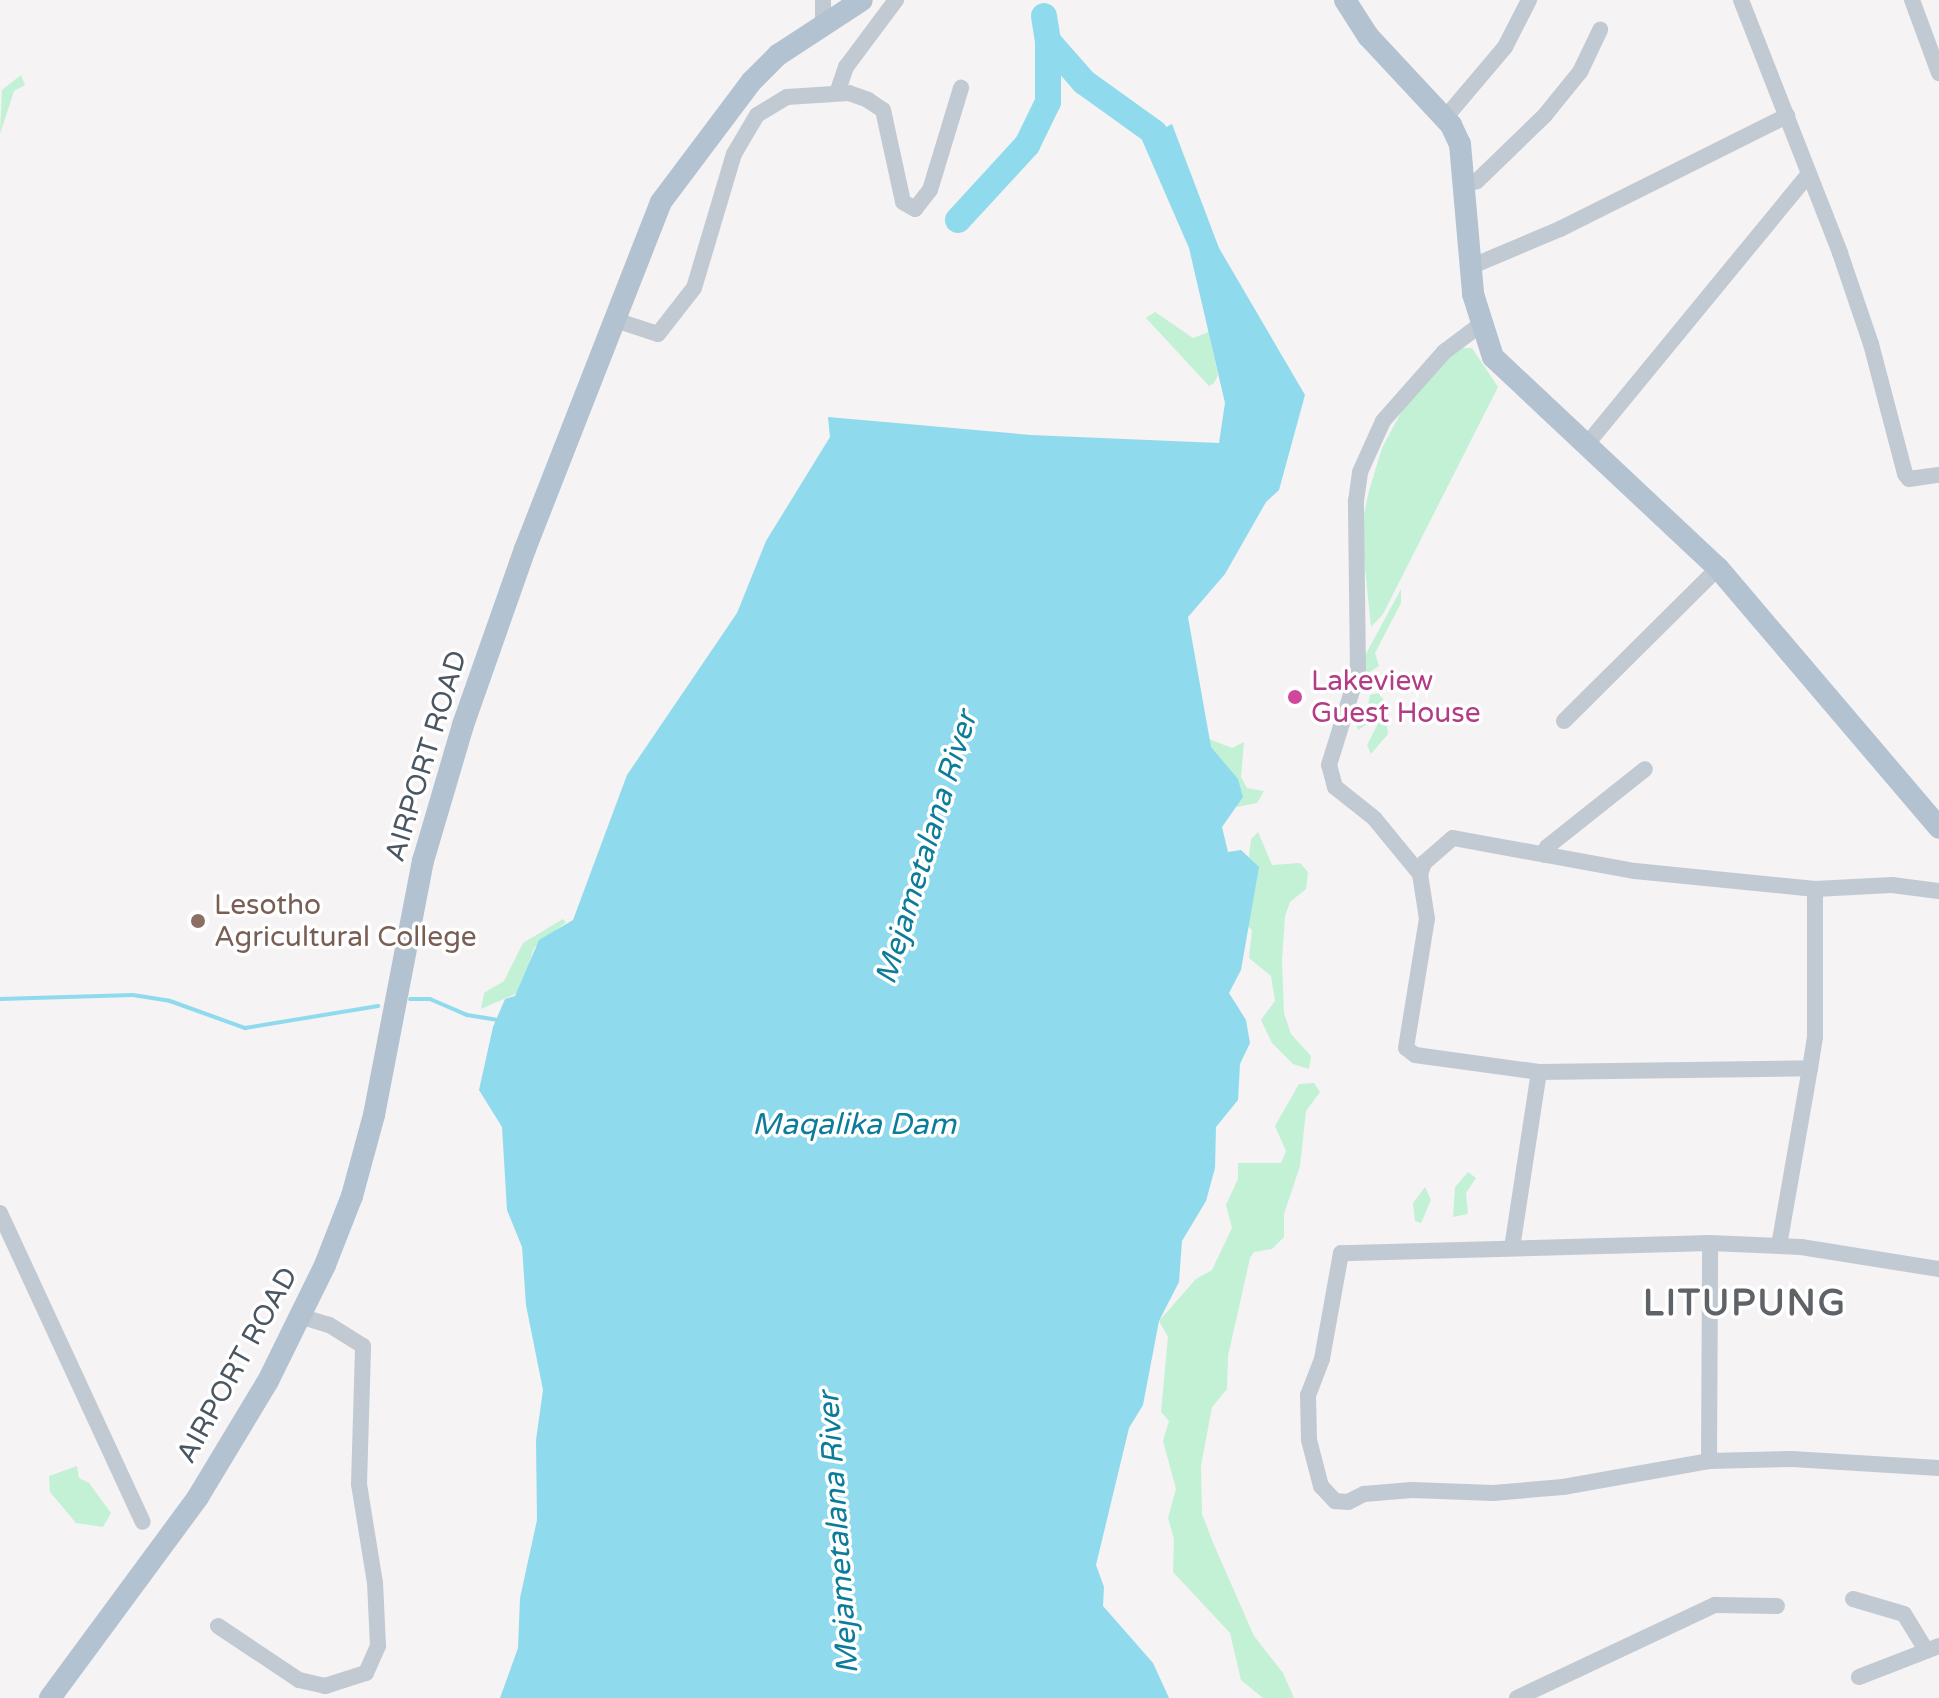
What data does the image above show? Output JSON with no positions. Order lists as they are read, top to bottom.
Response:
{
  "streets": {
    "main road": ["AIRPORT ROAD"]
  },
  "districts": ["LITUPUNG"],
  "water": ["Mejametalana River", "Maqalika Dam"],
  "places": ["Lakeview Guest House", "Lesotho Agricultural College"]
}
